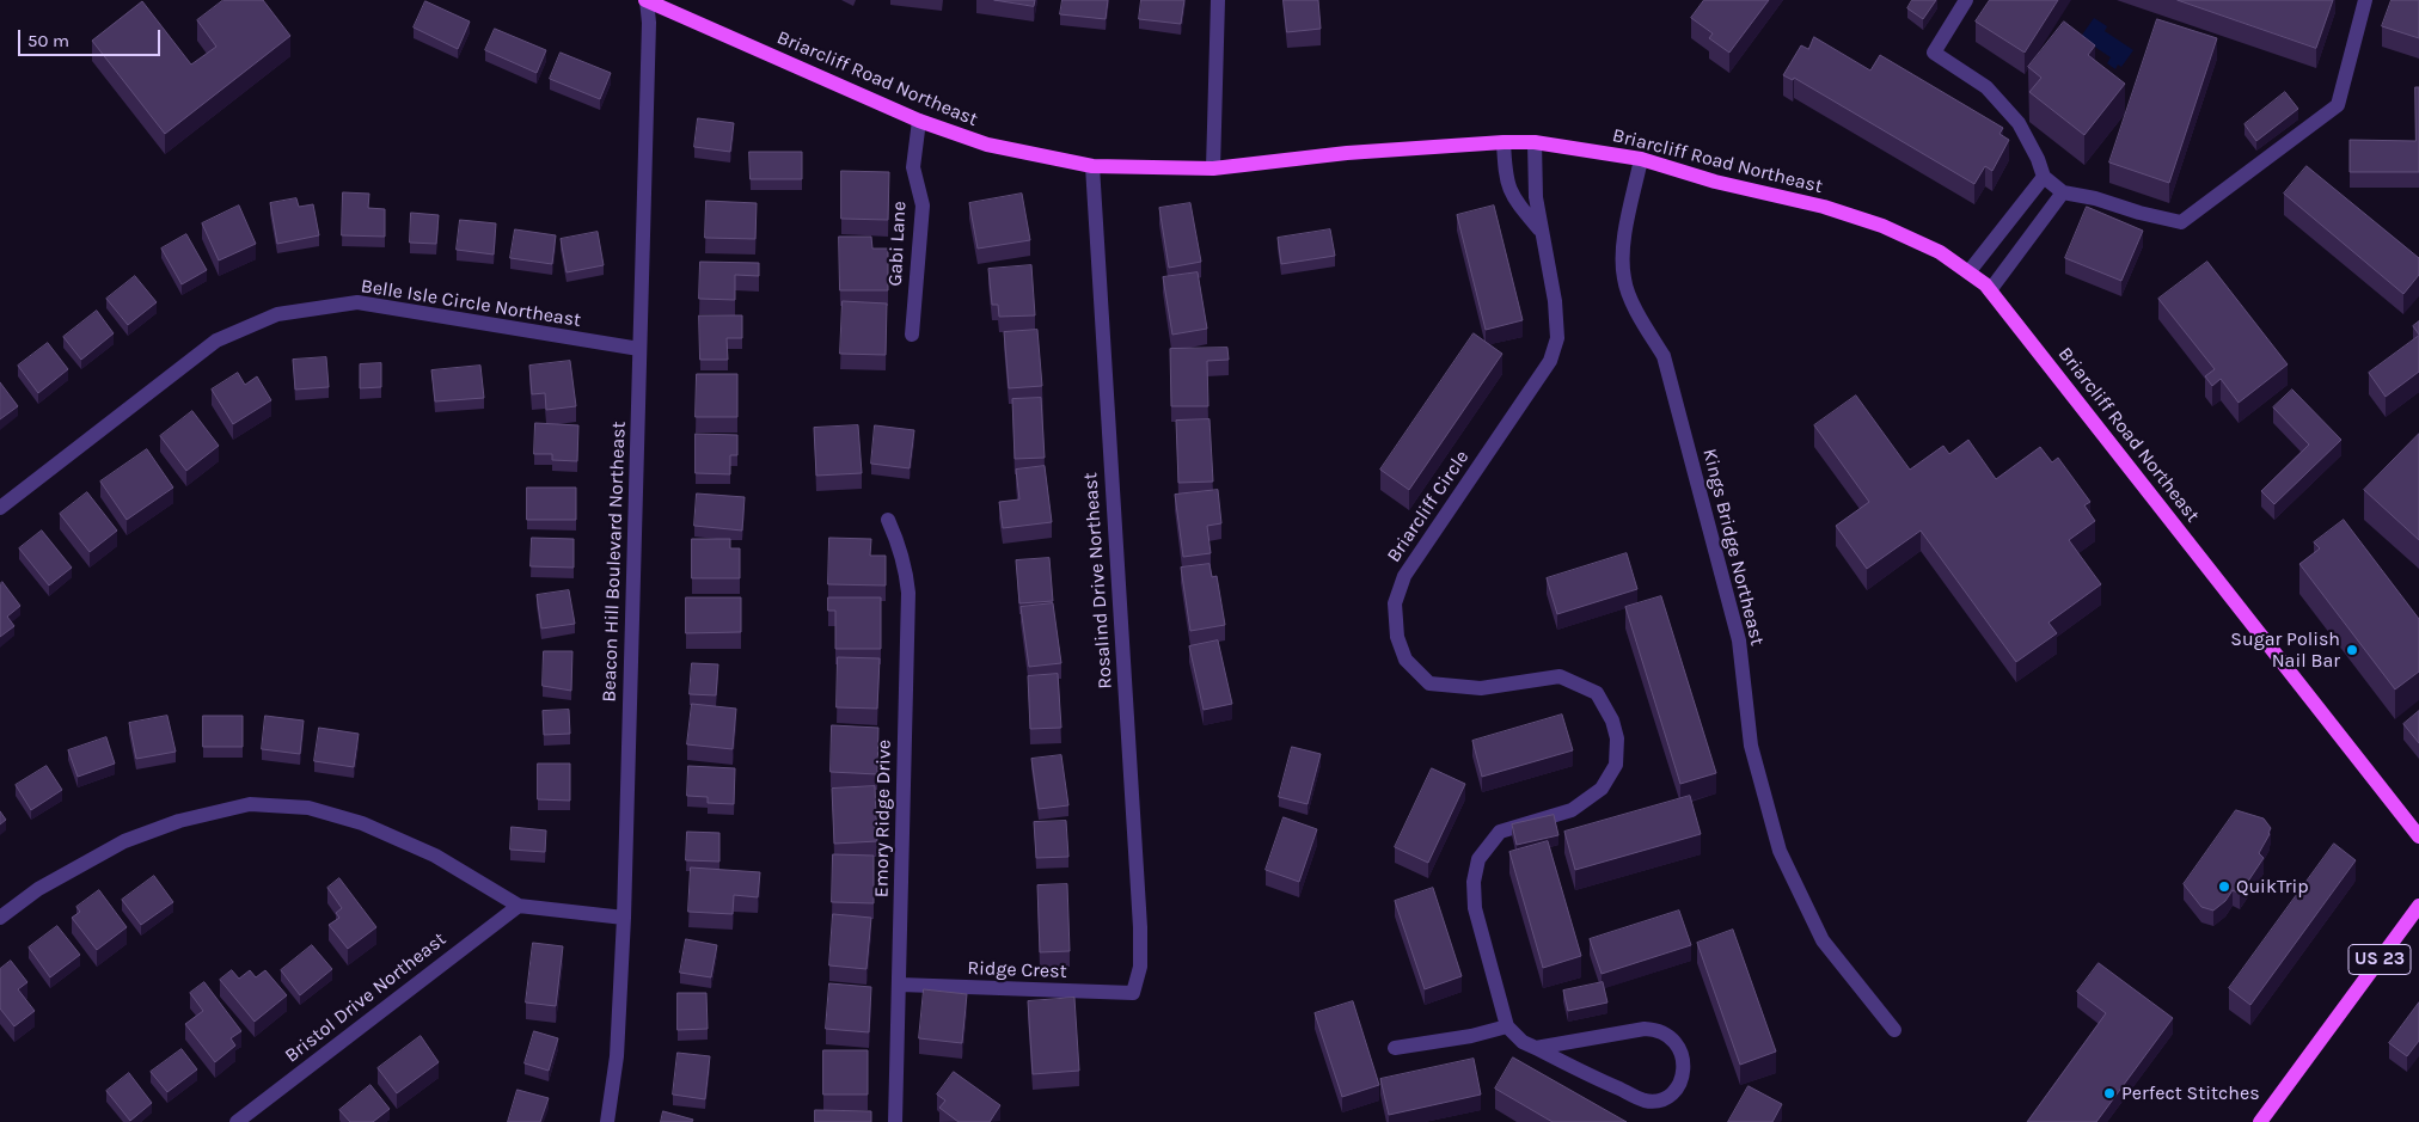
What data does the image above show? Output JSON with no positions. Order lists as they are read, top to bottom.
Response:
{
  "streets": {
    "main road": ["Briarcliff Road Northeast", "US 23"],
    "street": [
      "Gabi Lane",
      "Belle Isle Circle Northeast",
      "Briarcliff Circle",
      "Kings Bridge Northeast",
      "Beacon Hill Boulevard Northeast",
      "Rosalind Drive Northeast",
      "Emory Ridge Drive",
      "Ridge Crest",
      "Bristol Drive Northeast"
    ]
  },
  "crossings": [
    ["Briarcliff Road Northeast", "Gabi Lane"],
    ["Briarcliff Road Northeast", "Briarcliff Circle"],
    ["Briarcliff Road Northeast", "Kings Bridge Northeast"],
    ["Briarcliff Road Northeast", "Beacon Hill Boulevard Northeast"],
    ["Briarcliff Road Northeast", "Rosalind Drive Northeast"],
    ["Belle Isle Circle Northeast", "Beacon Hill Boulevard Northeast"],
    ["Rosalind Drive Northeast", "Ridge Crest"],
    ["Emory Ridge Drive", "Ridge Crest"]
  ],
  "places": ["Sugar Polish Nail Bar", "QuikTrip", "Perfect Stitches"],
  "scale_bar": "50 m"
}
